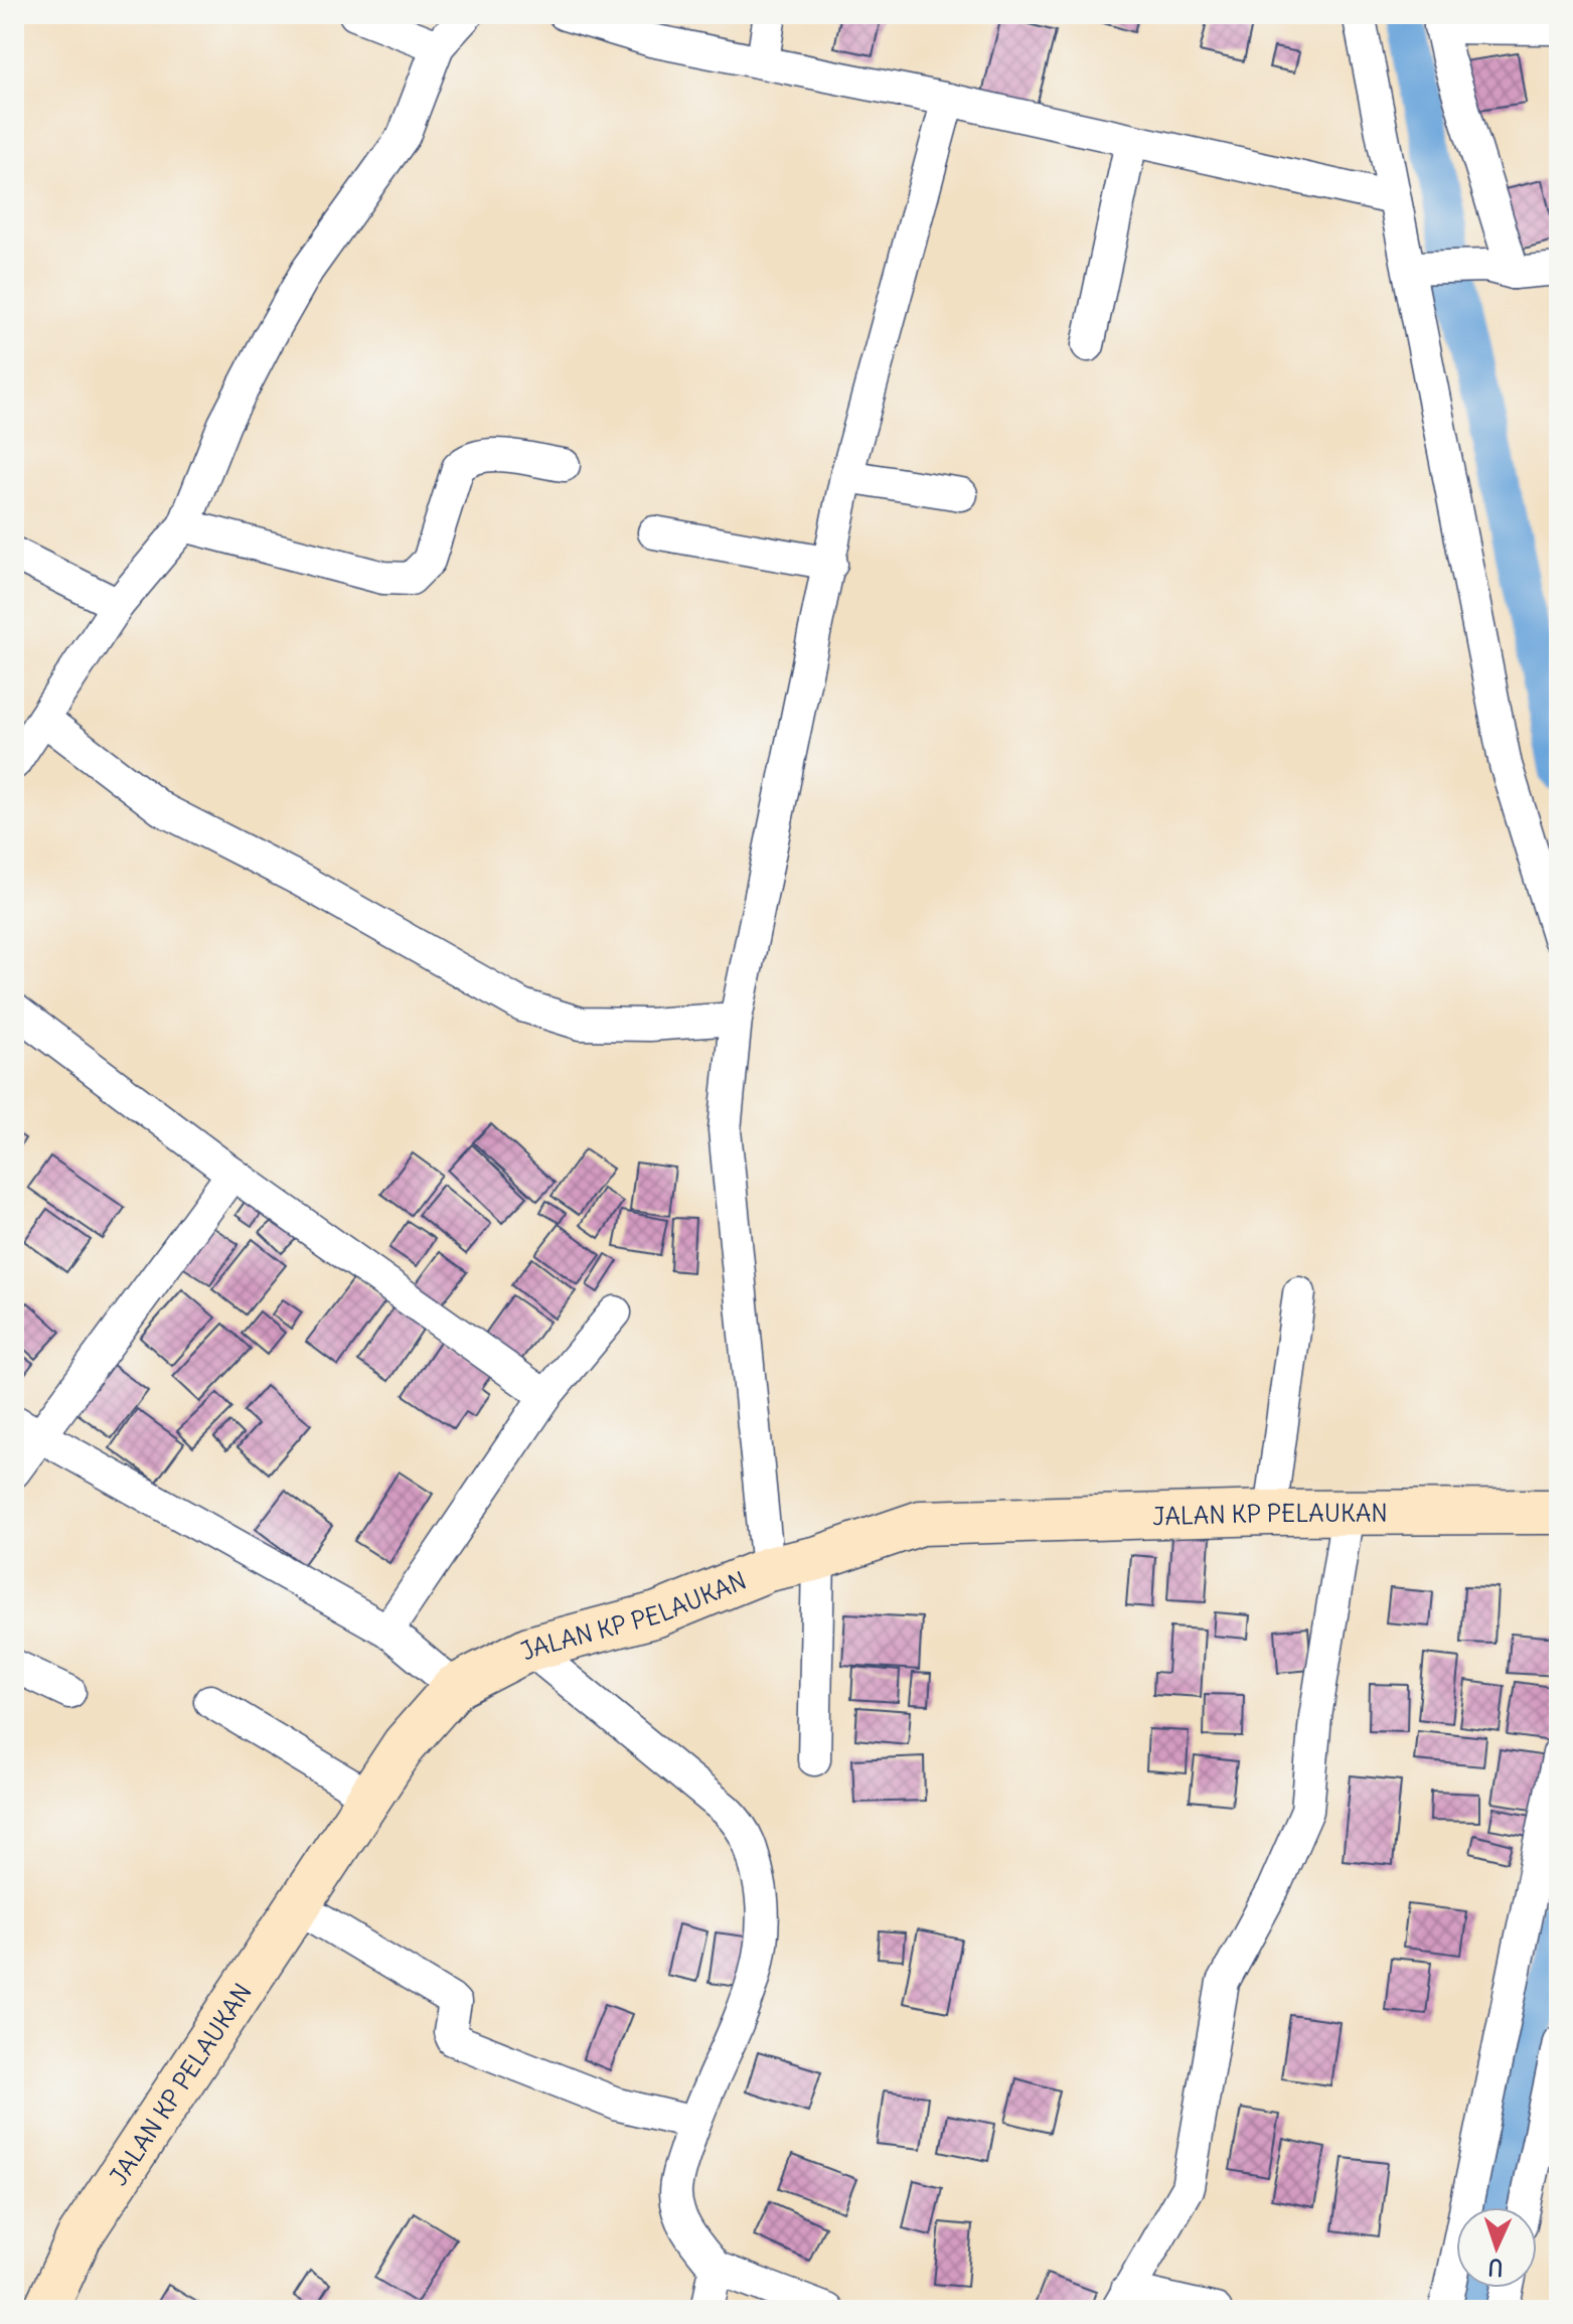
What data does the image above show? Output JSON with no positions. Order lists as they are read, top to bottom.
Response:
{
  "streets": {
    "street": ["JALAN KP PELAUKAN"]
  },
  "north": "bottom"
}
